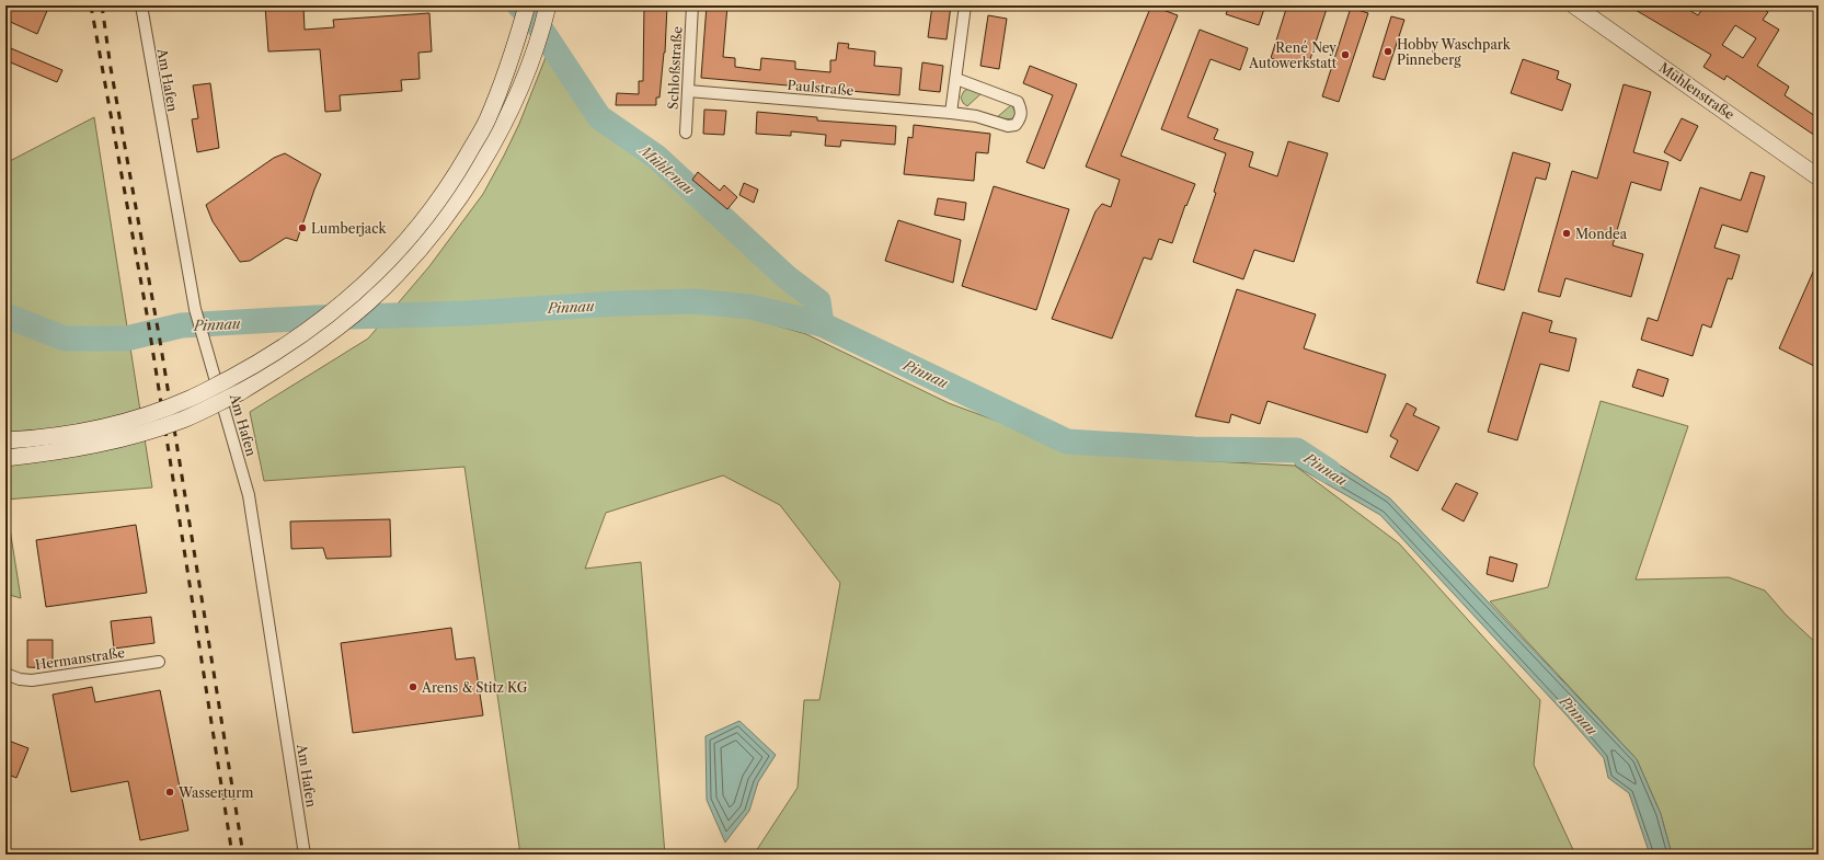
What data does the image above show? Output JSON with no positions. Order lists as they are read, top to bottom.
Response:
{
  "streets": {
    "main road": ["Mühlenstraße"],
    "street": [
      "Schloßstraße",
      "Am Hafen",
      "Paulstraße",
      "Hermanstraße"
    ]
  },
  "crossings": [
    ["Schloßstraße", "Paulstraße"]
  ],
  "water": ["Mühlenau", "Pinnau"],
  "places": [
    "Hobby Waschpark Pinneberg",
    "René Ney Autowerkstatt",
    "Lumberjack",
    "Mondea",
    "Arens & Stitz KG",
    "Wasserturm"
  ]
}
